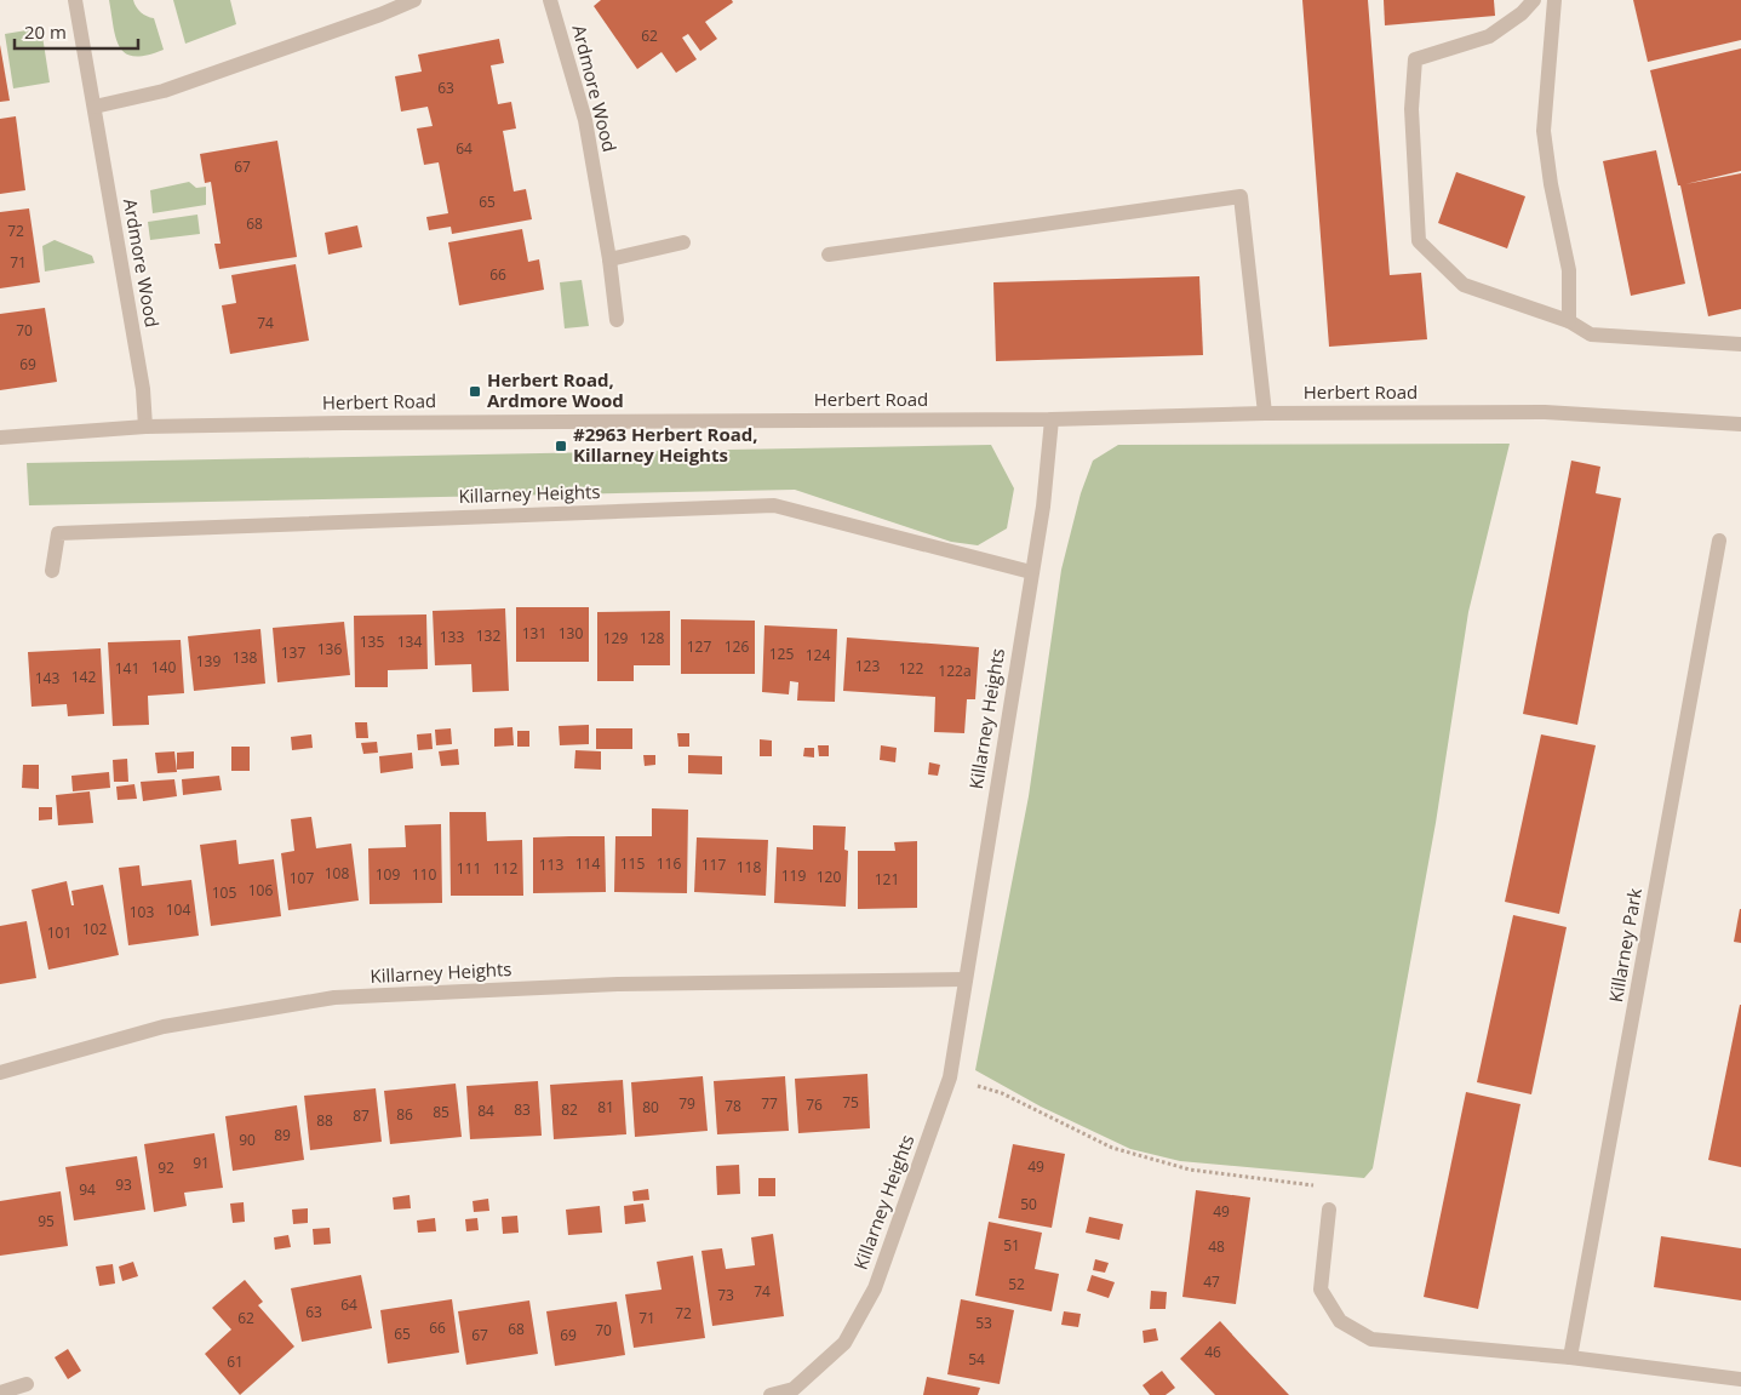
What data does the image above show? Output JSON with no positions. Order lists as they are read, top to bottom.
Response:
{
  "streets": {
    "street": [
      "Ardmore Wood",
      "Herbert Road",
      "Killarney Heights",
      "Killarney Park"
    ]
  },
  "crossings": [
    ["Ardmore Wood", "Herbert Road"],
    ["Herbert Road", "Killarney Heights"]
  ],
  "places": {
    "transit": ["Herbert Road, Ardmore Wood", "#2963 Herbert Road, Killarney Heights"]
  },
  "house_numbers": [
    "62",
    "63",
    "64",
    "67",
    "65",
    "68",
    "72",
    "71",
    "66",
    "74",
    "70",
    "69",
    "131",
    "130",
    "132",
    "133",
    "129",
    "128",
    "135",
    "134",
    "127",
    "126",
    "136",
    "137",
    "125",
    "124",
    "138",
    "139",
    "123",
    "140",
    "141",
    "122",
    "122a",
    "142",
    "143",
    "114",
    "115",
    "116",
    "113",
    "117",
    "118",
    "111",
    "112",
    "108",
    "109",
    "110",
    "119",
    "120",
    "107",
    "121",
    "106",
    "105",
    "104",
    "103",
    "102",
    "101",
    "75",
    "79",
    "77",
    "76",
    "78",
    "81",
    "80",
    "83",
    "82",
    "84",
    "85",
    "86",
    "87",
    "88",
    "89",
    "90",
    "91",
    "49",
    "92",
    "93",
    "94",
    "50",
    "49",
    "95",
    "51",
    "48",
    "47",
    "52",
    "74",
    "73",
    "64",
    "63",
    "72",
    "62",
    "71",
    "53",
    "66",
    "68",
    "70",
    "65",
    "67",
    "69",
    "46",
    "54",
    "61"
  ],
  "scale_bar": "20 m"
}
